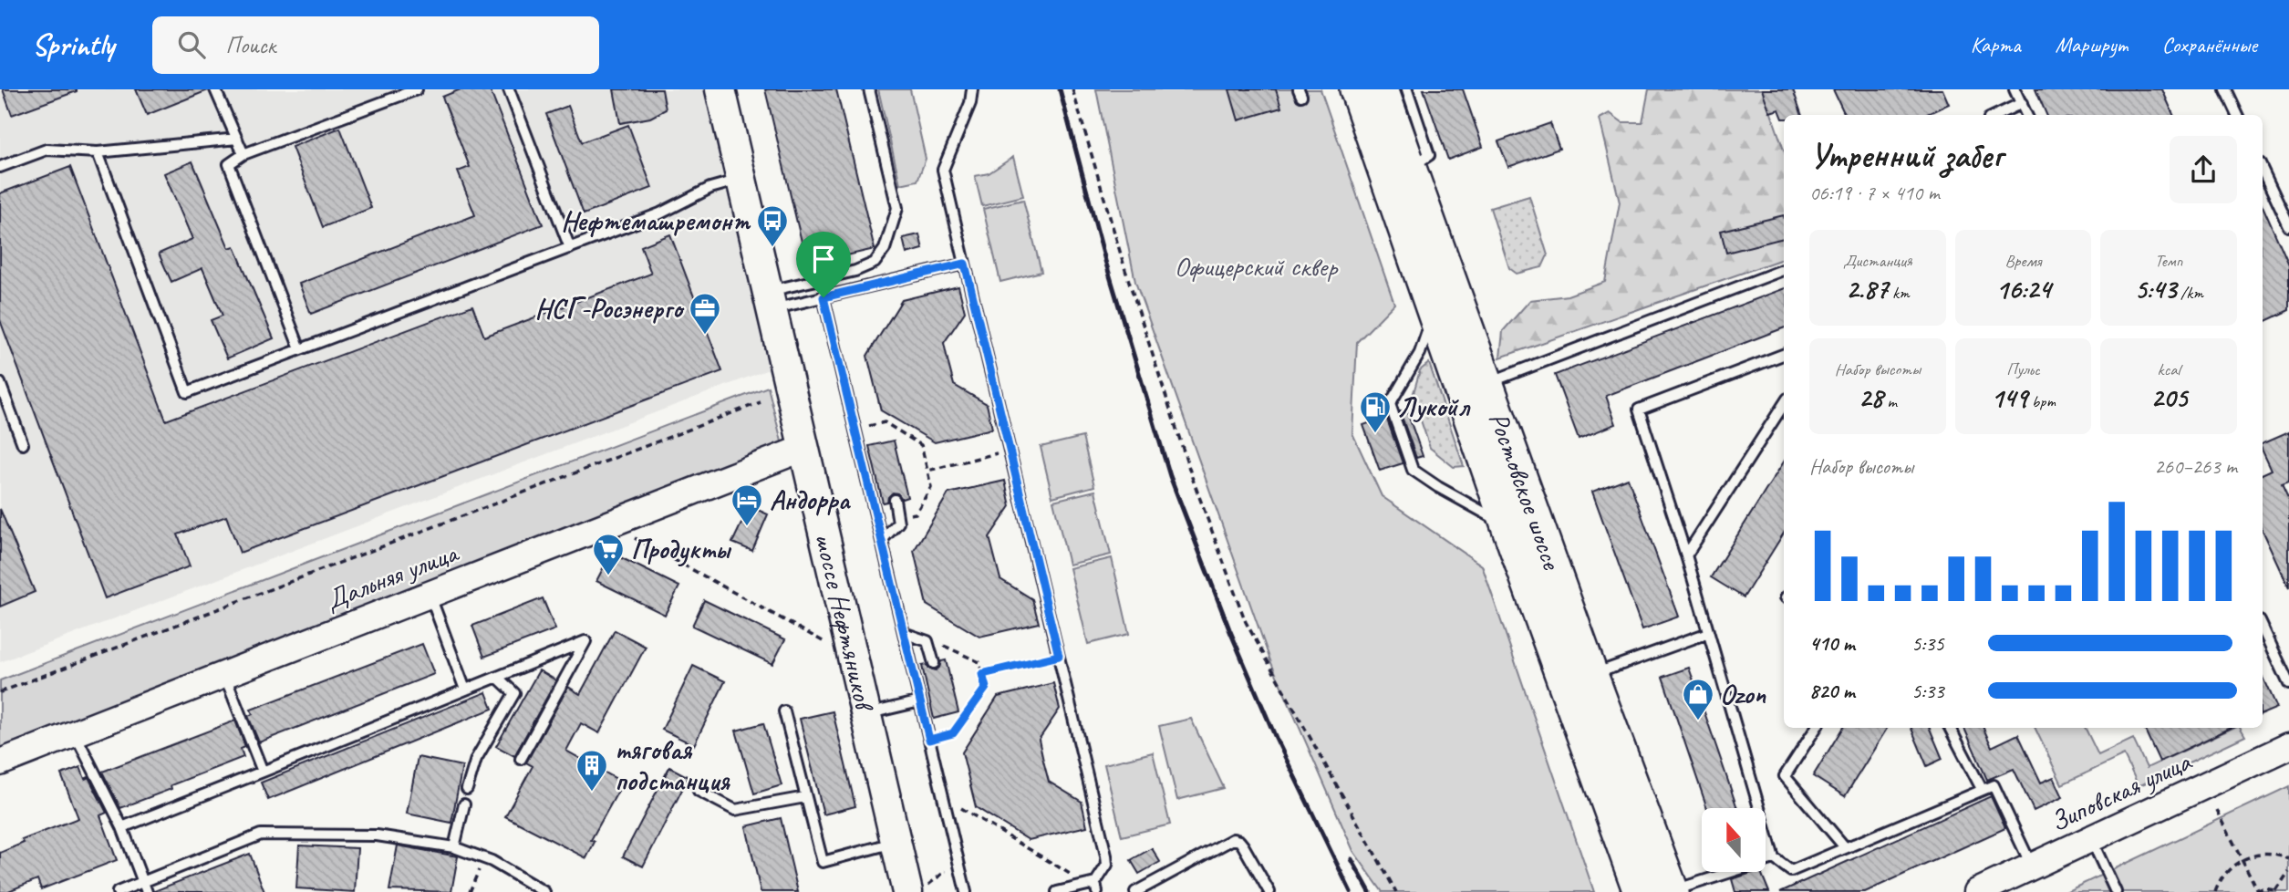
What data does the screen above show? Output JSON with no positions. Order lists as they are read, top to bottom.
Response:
{
  "streets": {
    "main road": ["Ростовское шоссе", "шоссе Нефтяников"],
    "street": ["Дальняя улица", "Зиповская улица"]
  },
  "crossings": [
    ["Дальняя улица", "шоссе Нефтяников"]
  ],
  "parks": ["Офицерский сквер"],
  "places": {
    "bus stop": ["Нефтемашремонт"],
    "office": ["НСГ-Росэнерго"],
    "fuel station": ["Лукойл"],
    "hotel": ["Андорра"],
    "supermarket": ["Продукты"],
    "shop": ["Ozon"],
    "building": ["тяговая подстанция"]
  },
  "north": "top",
  "page": {
    "header": "Sprintly",
    "search": "Поиск",
    "nav": ["Карта", "Маршрут", "Сохранённые"],
    "heading": ["Утренний забег", "06:19 · 7 × 410 m"],
    "stats": [
      ["Дистанция", "2.87 km"],
      ["Время", "16:24"],
      ["Темп", "5:43 /km"],
      ["Набор высоты", "28 m"],
      ["Пульс", "149 bpm"],
      ["kcal", "205"]
    ],
    "chart": ["Набор высоты", "260–263 m"],
    "list": [
      {
        "name": "410 m",
        "note": "5:35"
      },
      {
        "name": "820 m",
        "note": "5:33"
      }
    ]
  }
}
